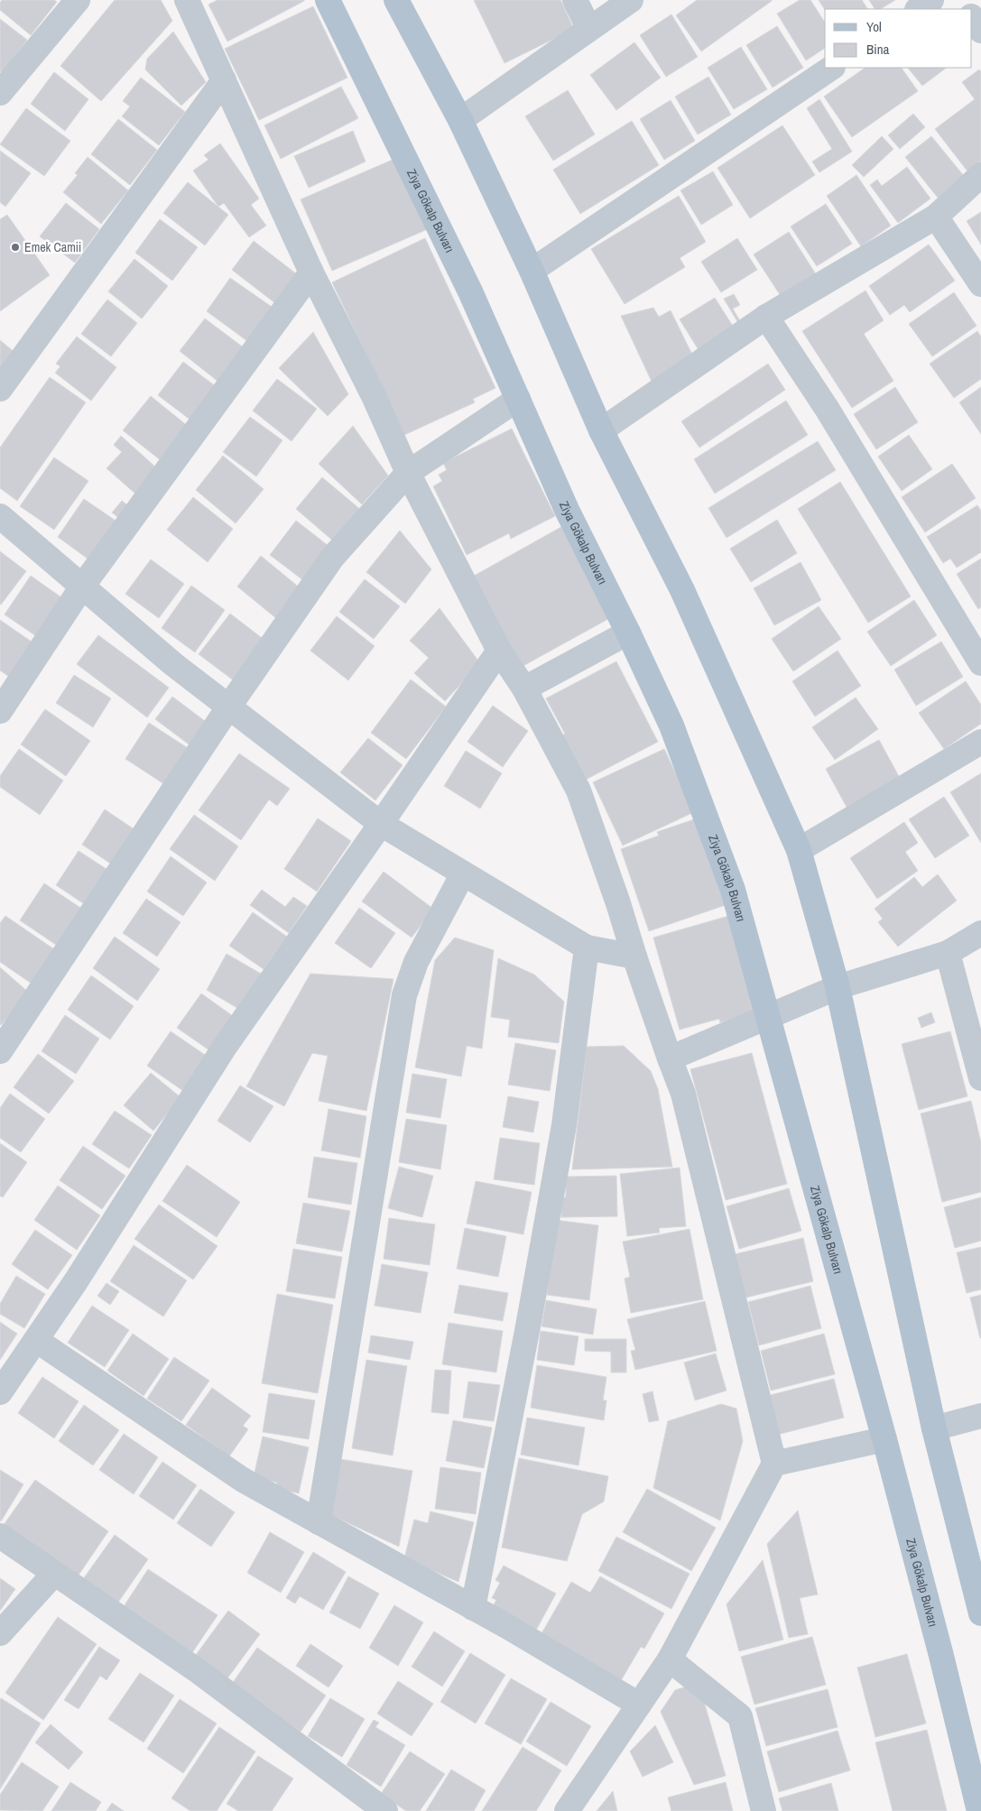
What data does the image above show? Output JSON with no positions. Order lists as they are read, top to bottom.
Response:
{
  "streets": {
    "main road": ["Ziya Gökalp Bulvarı"]
  },
  "places": ["Emek Camii"],
  "legend": ["Yol", "Bina"]
}
